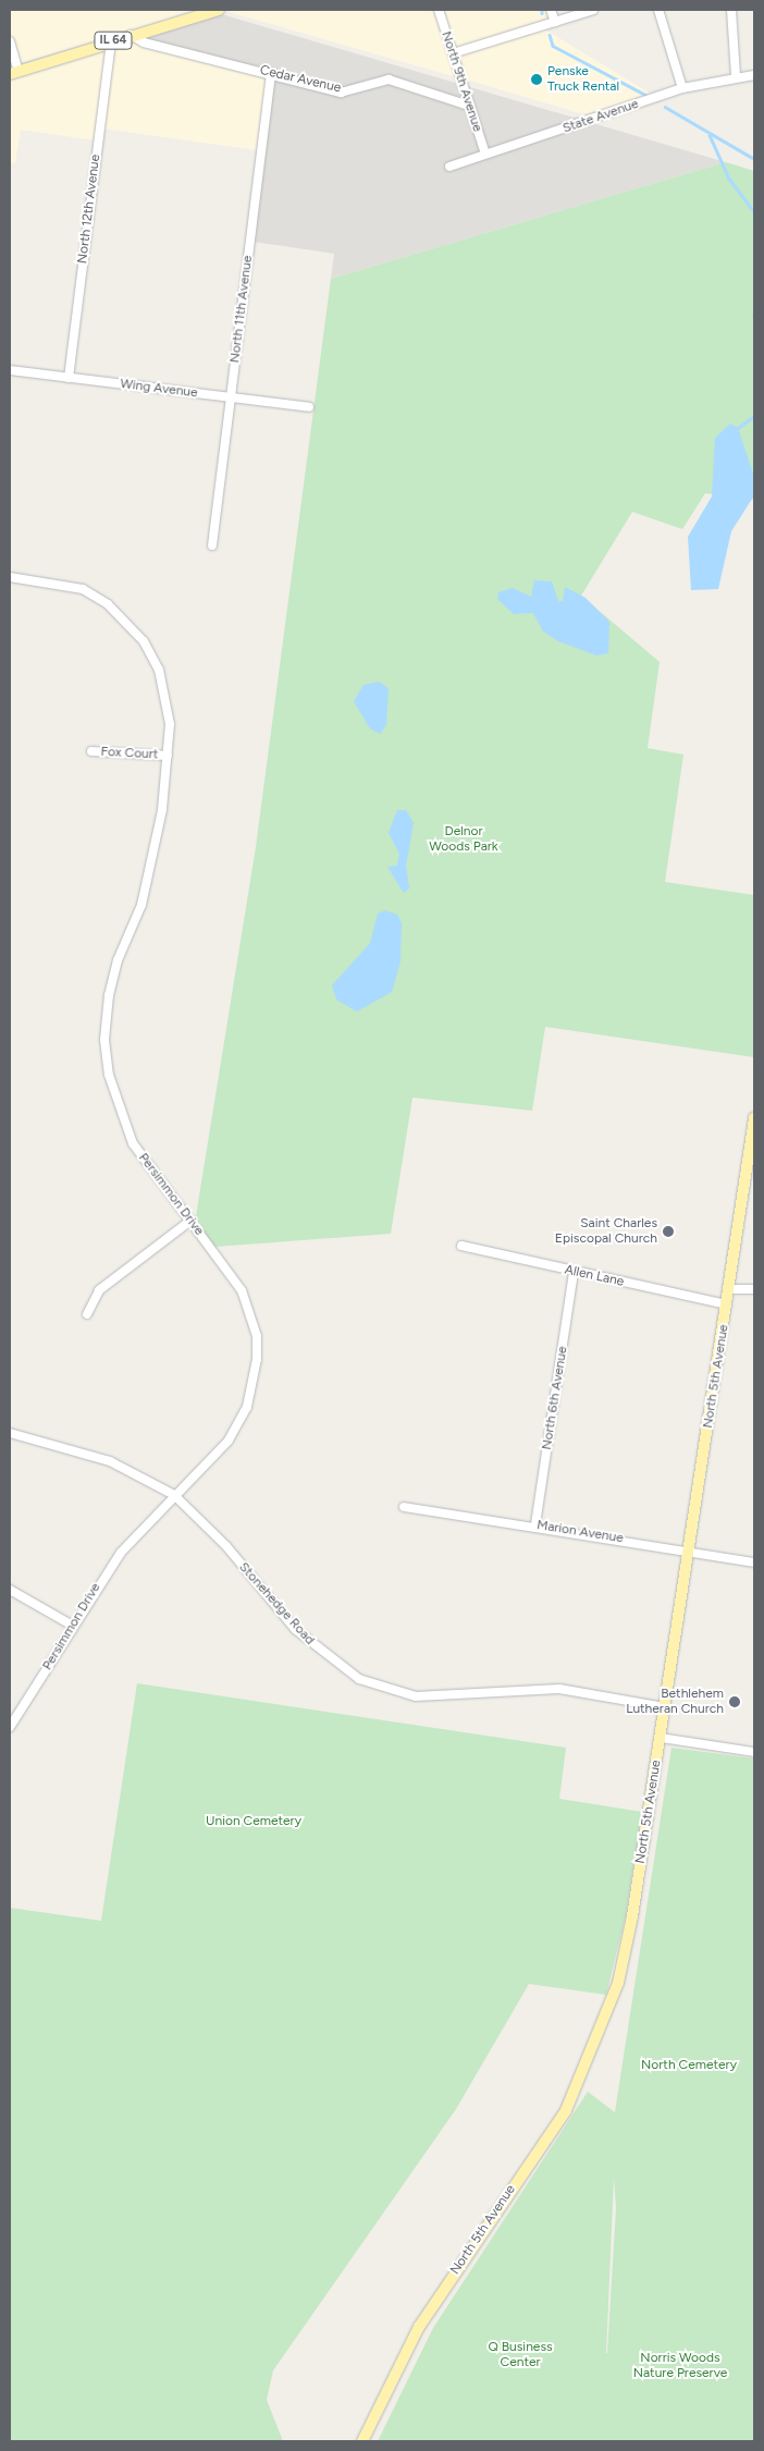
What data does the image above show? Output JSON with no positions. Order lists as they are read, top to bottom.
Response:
{
  "streets": {
    "main road": ["IL 64", "North 5th Avenue"],
    "street": [
      "Cedar Avenue",
      "North 9th Avenue",
      "State Avenue",
      "North 12th Avenue",
      "North 11th Avenue",
      "Wing Avenue",
      "Fox Court",
      "Persimmon Drive",
      "Allen Lane",
      "North 6th Avenue",
      "Marion Avenue",
      "Stonehedge Road"
    ]
  },
  "crossings": [
    ["IL 64", "Cedar Avenue"],
    ["IL 64", "North 12th Avenue"],
    ["Cedar Avenue", "North 9th Avenue"],
    ["Cedar Avenue", "North 11th Avenue"],
    ["North 9th Avenue", "State Avenue"],
    ["North 12th Avenue", "Wing Avenue"],
    ["North 11th Avenue", "Wing Avenue"],
    ["Fox Court", "Persimmon Drive"],
    ["Persimmon Drive", "Stonehedge Road"],
    ["Allen Lane", "North 5th Avenue"],
    ["Allen Lane", "North 6th Avenue"],
    ["North 5th Avenue", "Marion Avenue"],
    ["North 5th Avenue", "Stonehedge Road"],
    ["North 6th Avenue", "Marion Avenue"]
  ],
  "parks": [
    "Delnor Woods Park",
    "Union Cemetery",
    "North Cemetery",
    "Q Business Center",
    "Norris Woods Nature Preserve"
  ],
  "places": ["Penske Truck Rental", "Saint Charles Episcopal Church", "Bethlehem Lutheran Church"]
}
